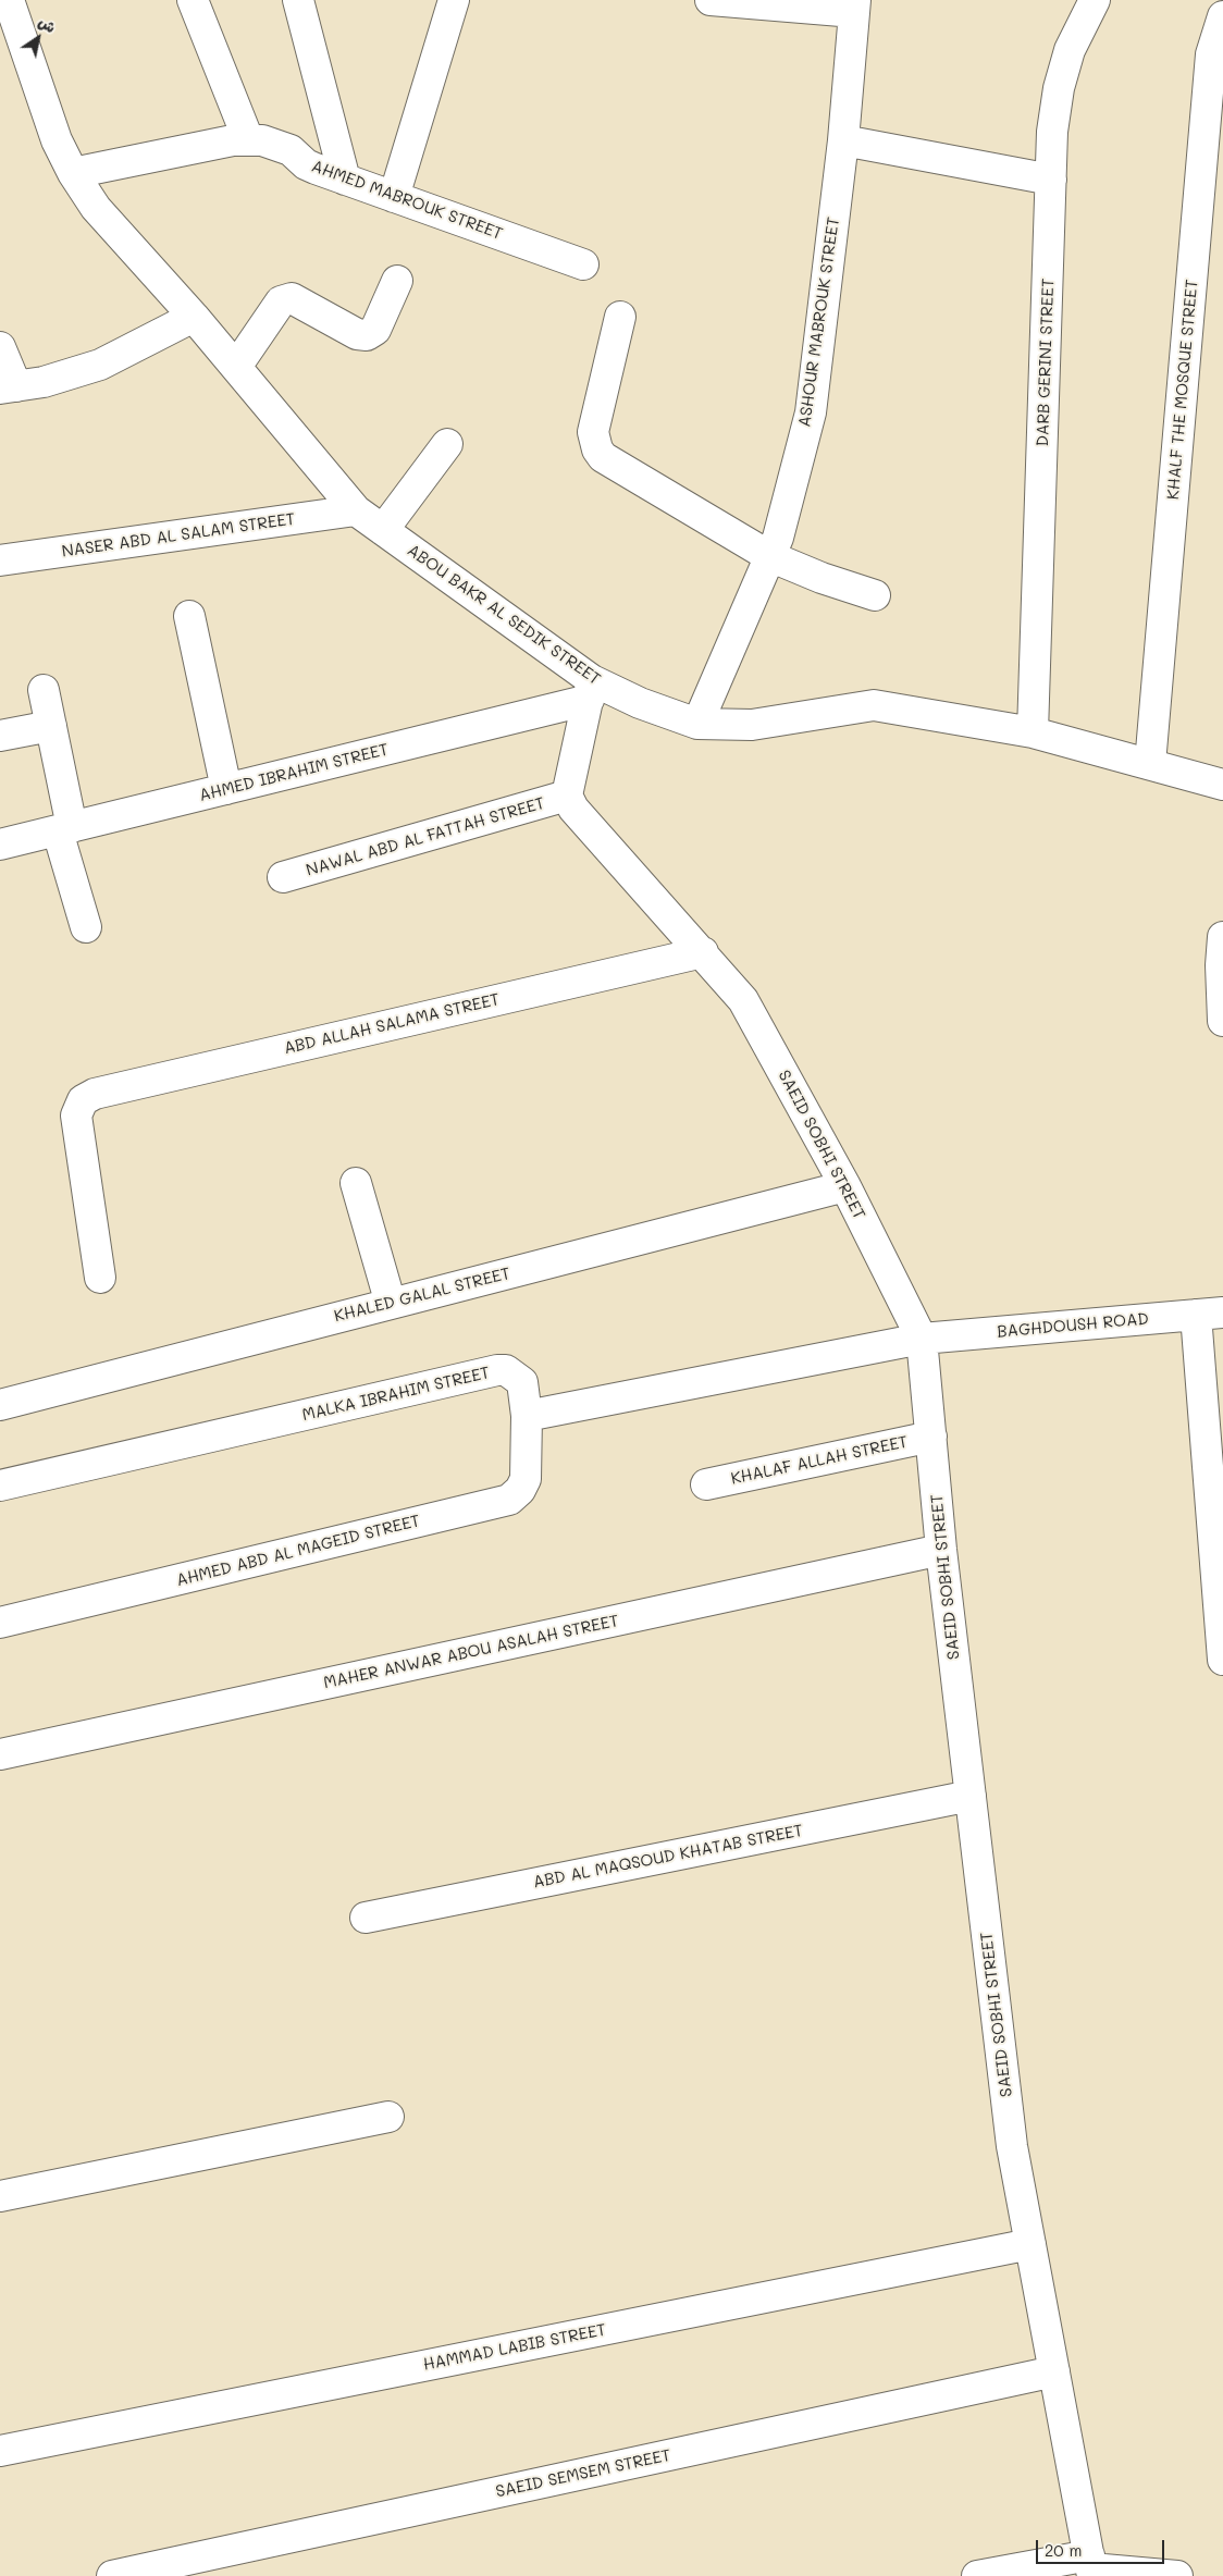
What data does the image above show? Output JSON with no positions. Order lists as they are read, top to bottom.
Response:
{
  "streets": {
    "street": [
      "AHMED MABROUK STREET",
      "ASHOUR MABROUK STREET",
      "DARB GERINI STREET",
      "KHALF THE MOSQUE STREET",
      "NASER ABD AL SALAM STREET",
      "ABOU BAKR AL SEDIK STREET",
      "AHMED IBRAHIM STREET",
      "NAWAL ABD AL FATTAH STREET",
      "ABD ALLAH SALAMA STREET",
      "SAEID SOBHI STREET",
      "KHALED GALAL STREET",
      "BAGHDOUSH ROAD",
      "MALKA IBRAHIM STREET",
      "KHALAF ALLAH STREET",
      "AHMED ABD AL MAGEID STREET",
      "MAHER ANWAR ABOU ASALAH STREET",
      "ABD AL MAQSOUD KHATAB STREET",
      "HAMMAD LABIB STREET",
      "SAEID SEMSEM STREET"
    ]
  },
  "crossings": [
    ["AHMED MABROUK STREET", "ABOU BAKR AL SEDIK STREET"],
    ["ASHOUR MABROUK STREET", "ABOU BAKR AL SEDIK STREET"],
    ["DARB GERINI STREET", "ABOU BAKR AL SEDIK STREET"],
    ["KHALF THE MOSQUE STREET", "ABOU BAKR AL SEDIK STREET"],
    ["NASER ABD AL SALAM STREET", "ABOU BAKR AL SEDIK STREET"],
    ["ABOU BAKR AL SEDIK STREET", "AHMED IBRAHIM STREET"],
    ["NAWAL ABD AL FATTAH STREET", "SAEID SOBHI STREET"],
    ["ABD ALLAH SALAMA STREET", "SAEID SOBHI STREET"],
    ["SAEID SOBHI STREET", "KHALED GALAL STREET"],
    ["SAEID SOBHI STREET", "BAGHDOUSH ROAD"],
    ["SAEID SOBHI STREET", "KHALAF ALLAH STREET"],
    ["SAEID SOBHI STREET", "MAHER ANWAR ABOU ASALAH STREET"],
    ["SAEID SOBHI STREET", "ABD AL MAQSOUD KHATAB STREET"],
    ["SAEID SOBHI STREET", "HAMMAD LABIB STREET"],
    ["SAEID SOBHI STREET", "SAEID SEMSEM STREET"],
    ["MALKA IBRAHIM STREET", "AHMED ABD AL MAGEID STREET"]
  ],
  "scale_bar": "20 m",
  "north": "top right"
}
